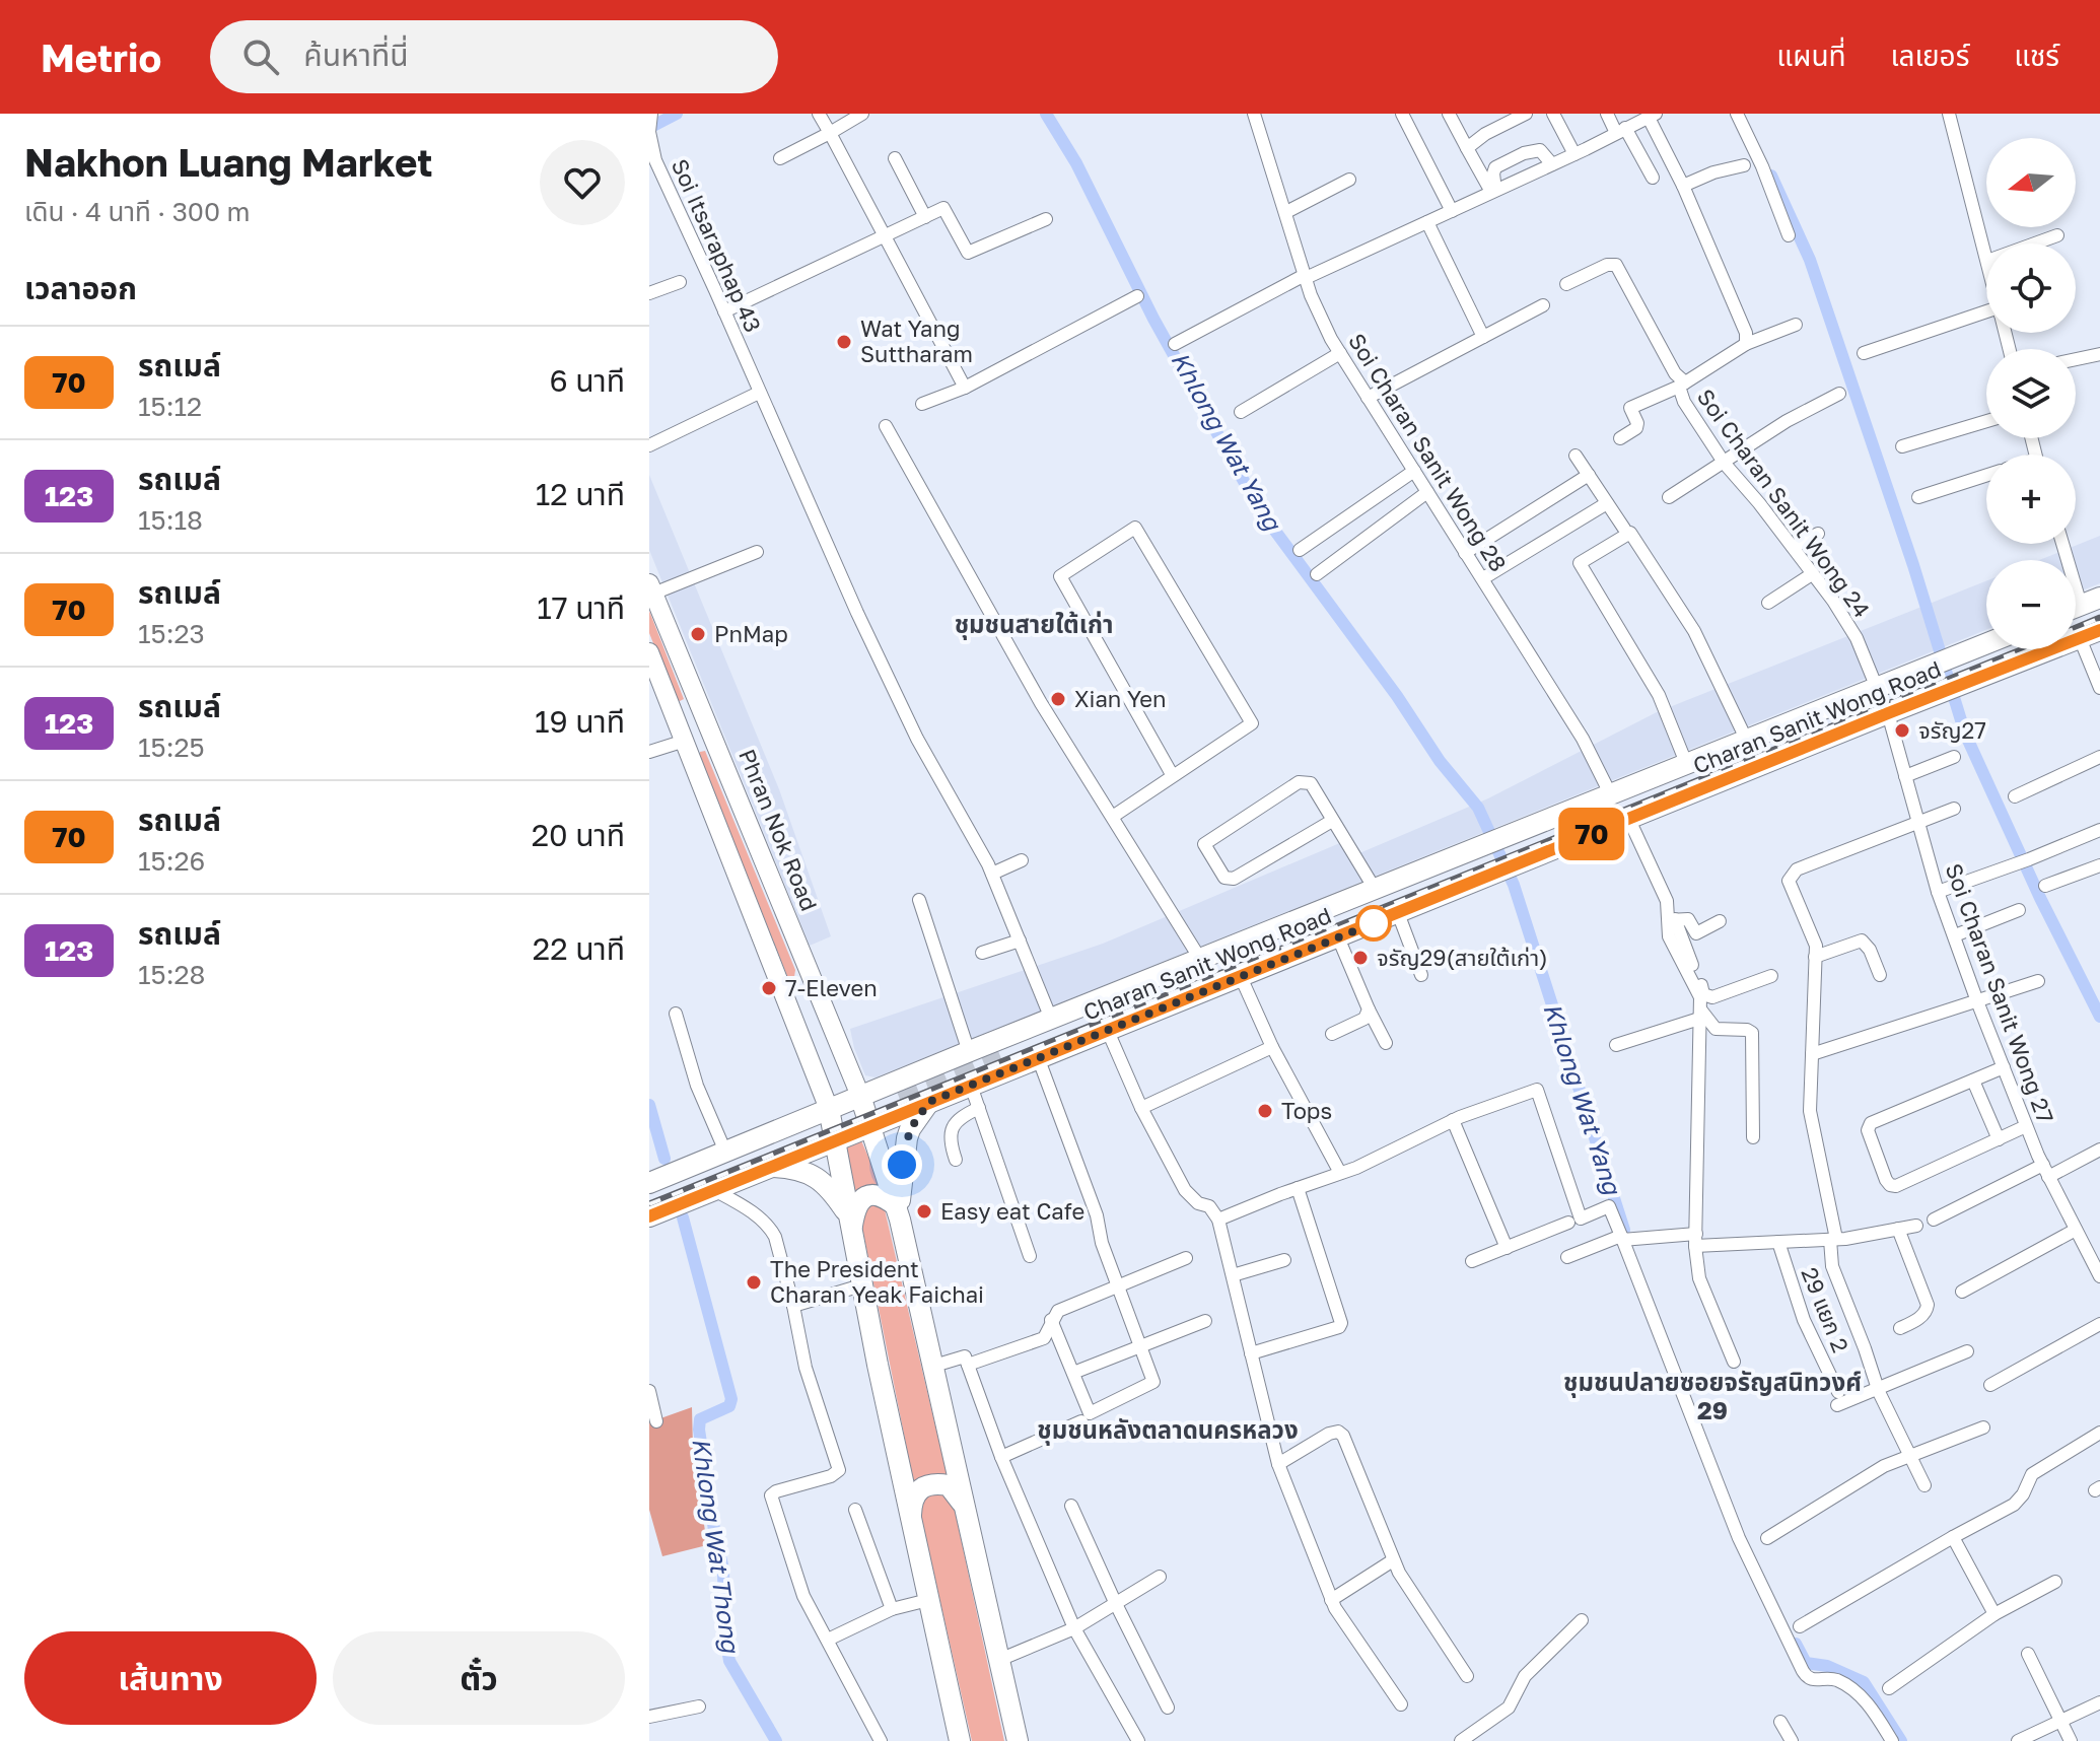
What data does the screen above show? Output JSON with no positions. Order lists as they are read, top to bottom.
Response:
{
  "streets": {
    "main road": ["Charan Sanit Wong Road", "Phran Nok Road"],
    "street": [
      "Soi Itsaraphap 43",
      "Soi Charan Sanit Wong 28",
      "Soi Charan Sanit Wong 24",
      "Soi Charan Sanit Wong 27",
      "29 แยก 2"
    ]
  },
  "crossings": [
    ["Soi Itsaraphap 43", "Charan Sanit Wong Road"],
    ["Soi Charan Sanit Wong 28", "Charan Sanit Wong Road"],
    ["Soi Charan Sanit Wong 24", "Charan Sanit Wong Road"],
    ["Charan Sanit Wong Road", "Phran Nok Road"],
    ["Charan Sanit Wong Road", "Soi Charan Sanit Wong 27"]
  ],
  "districts": ["ชุมชนสายใต้เก่า", "ชุมชนปลายซอยจรัญสนิทวงศ์ 29", "ชุมชนหลังตลาดนครหลวง"],
  "water": ["Khlong Wat Yang", "Khlong Wat Thong"],
  "places": [
    "Wat Yang Suttharam",
    "PnMap",
    "Xian Yen",
    "จรัญ27",
    "จรัญ29(สายใต้เก่า)",
    "7-Eleven",
    "Tops",
    "Easy eat Cafe",
    "The President Charan Yeak Faichai"
  ],
  "lines": ["bus line 70"],
  "north": "left",
  "page": {
    "header": "Metrio",
    "search": "ค้นหาที่นี่",
    "nav": ["แผนที่", "เลเยอร์", "แชร์"],
    "heading": [
      ["Nakhon Luang Market", "เดิน · 4 นาที · 300 m"],
      "เวลาออก"
    ],
    "on_map": "70",
    "map_buttons": ["+", "−"],
    "list": [
      {
        "mark": "70",
        "name": "รถเมล์",
        "note": "15:12",
        "value": "6 นาที"
      },
      {
        "mark": "123",
        "name": "รถเมล์",
        "note": "15:18",
        "value": "12 นาที"
      },
      {
        "mark": "70",
        "name": "รถเมล์",
        "note": "15:23",
        "value": "17 นาที"
      },
      {
        "mark": "123",
        "name": "รถเมล์",
        "note": "15:25",
        "value": "19 นาที"
      },
      {
        "mark": "70",
        "name": "รถเมล์",
        "note": "15:26",
        "value": "20 นาที"
      },
      {
        "mark": "123",
        "name": "รถเมล์",
        "note": "15:28",
        "value": "22 นาที"
      }
    ],
    "buttons": ["เส้นทาง", "ตั๋ว"]
  }
}
